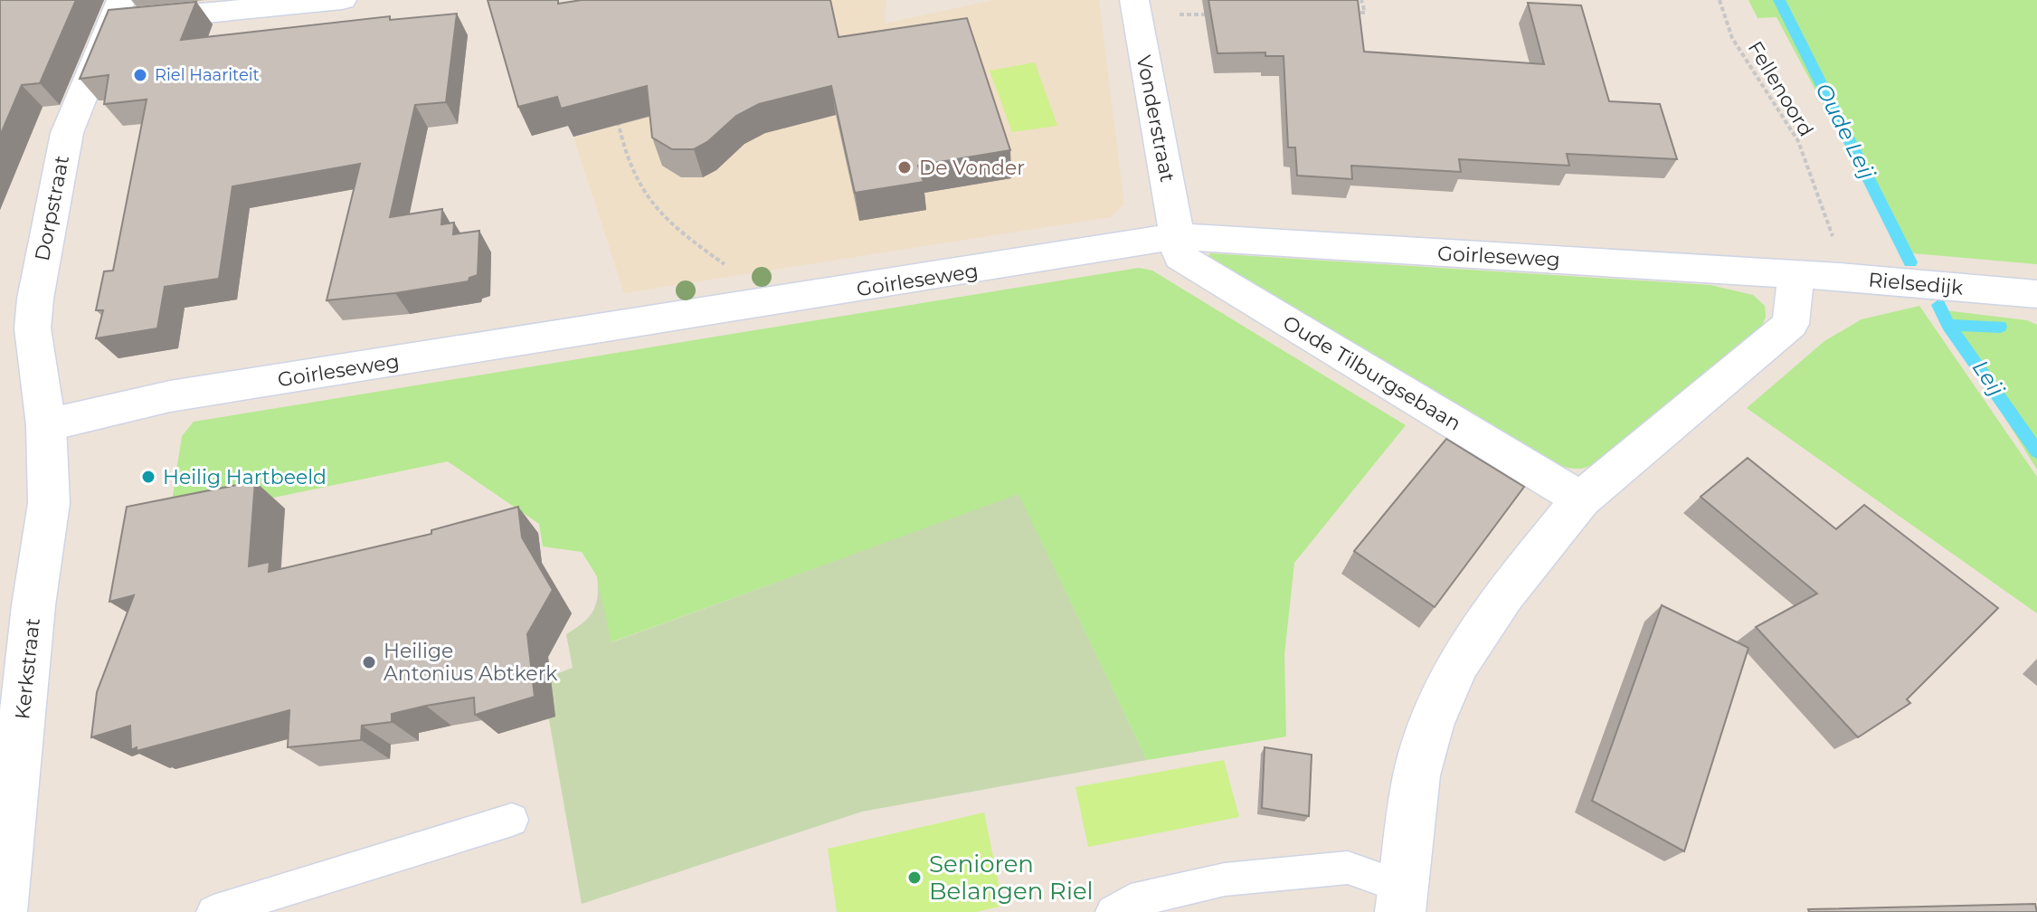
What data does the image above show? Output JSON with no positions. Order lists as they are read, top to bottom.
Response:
{
  "streets": {
    "street": [
      "Vonderstraat",
      "Dorpstraat",
      "Goirleseweg",
      "Rielsedijk",
      "Oude Tilburgsebaan",
      "Kerkstraat"
    ],
    "path": ["Fellenoord"]
  },
  "crossings": [
    ["Fellenoord", "Rielsedijk"],
    ["Vonderstraat", "Goirleseweg"],
    ["Vonderstraat", "Oude Tilburgsebaan"],
    ["Dorpstraat", "Goirleseweg"],
    ["Dorpstraat", "Kerkstraat"],
    ["Goirleseweg", "Rielsedijk"],
    ["Goirleseweg", "Oude Tilburgsebaan"],
    ["Goirleseweg", "Kerkstraat"]
  ],
  "water": ["Oude Leij", "Leij"],
  "places": [
    "Riel Haariteit",
    "De Vonder",
    "Heilig Hartbeeld",
    "Heilige Antonius Abtkerk",
    "Senioren Belangen Riel"
  ]
}
